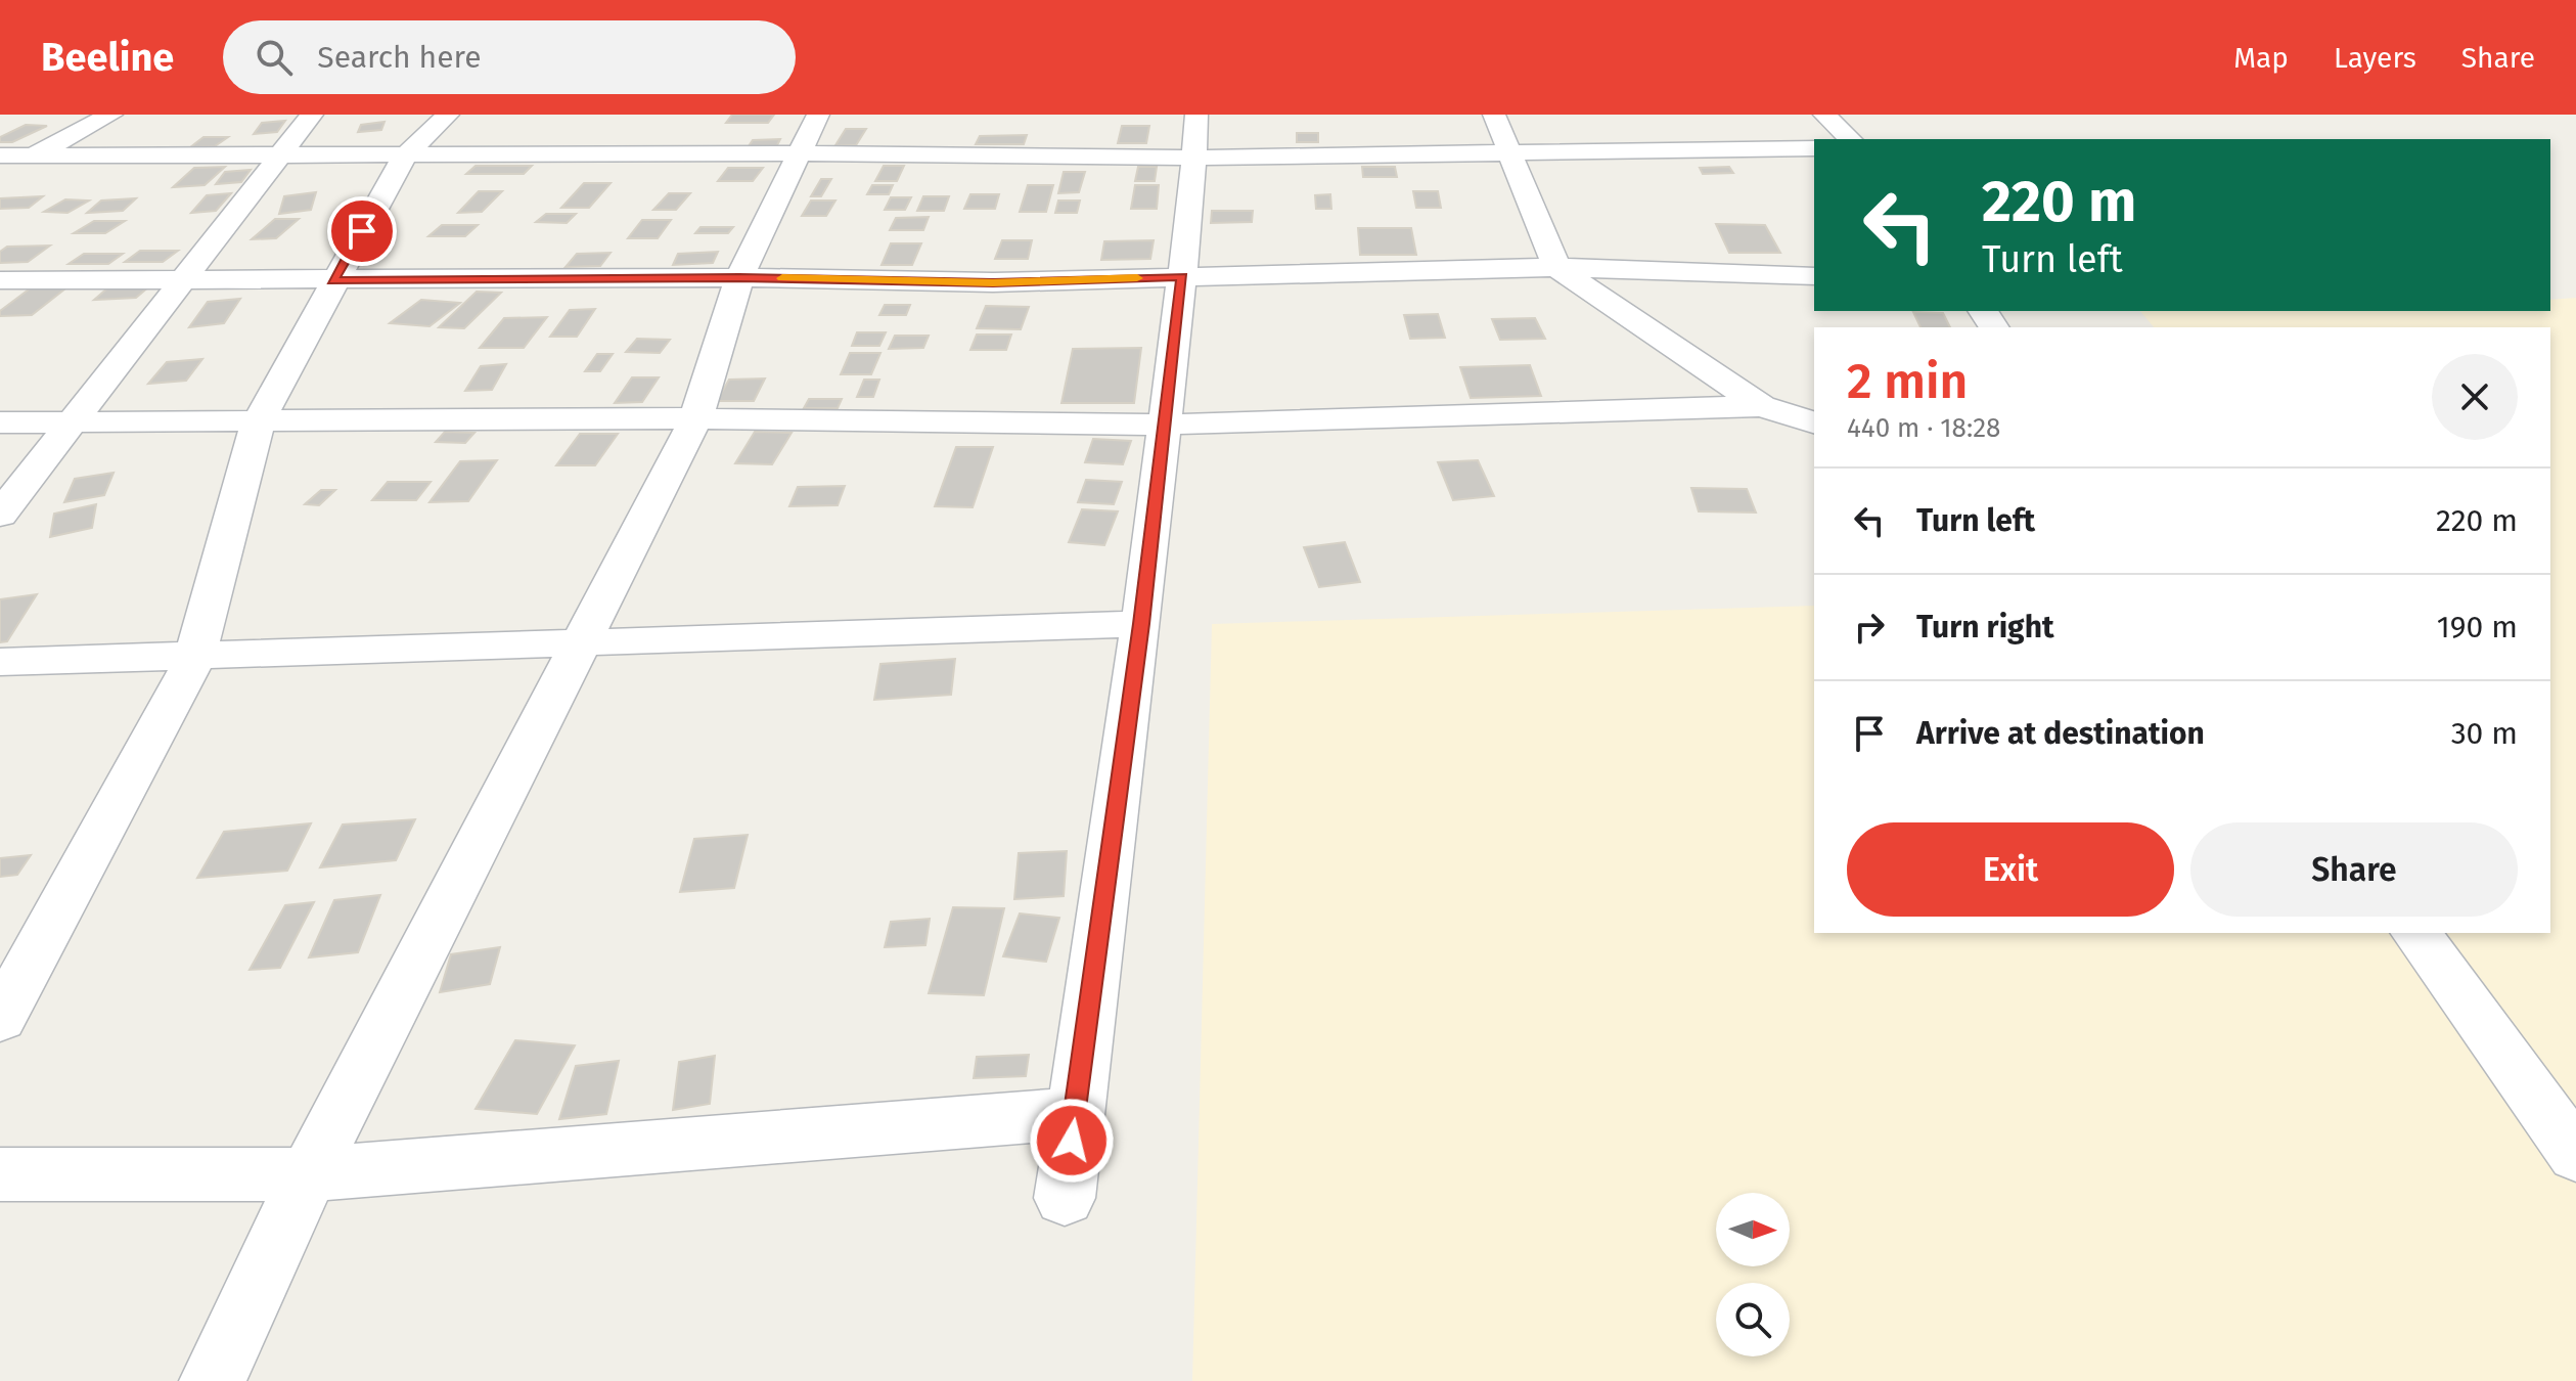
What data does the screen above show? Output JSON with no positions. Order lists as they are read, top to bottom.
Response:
{
  "north": "right",
  "page": {
    "header": "Beeline",
    "search": "Search here",
    "nav": ["Map", "Layers", "Share"],
    "turn": ["220 m", "Turn left"],
    "heading": ["2 min", "440 m · 18:28"],
    "list": [
      {
        "name": "Turn left",
        "value": "220 m"
      },
      {
        "name": "Turn right",
        "value": "190 m"
      },
      {
        "name": "Arrive at destination",
        "value": "30 m"
      }
    ],
    "buttons": ["Exit", "Share"]
  }
}
